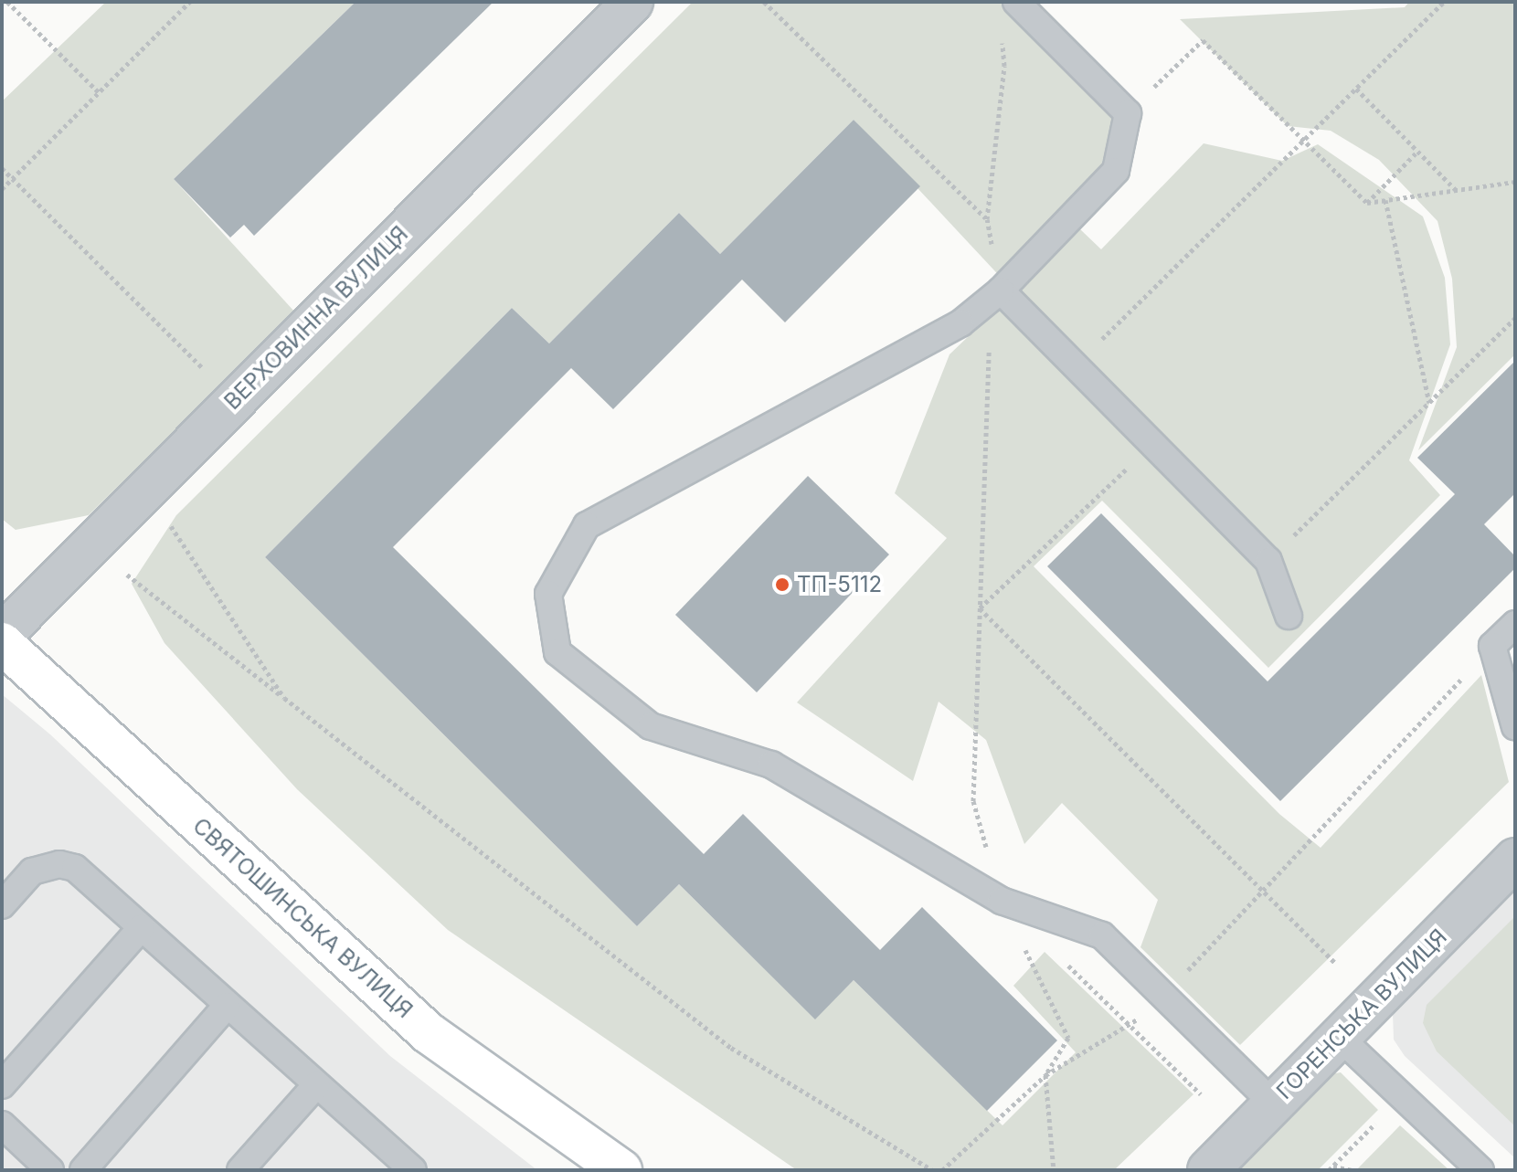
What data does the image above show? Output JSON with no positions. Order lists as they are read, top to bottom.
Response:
{
  "streets": {
    "main road": ["СВЯТОШИНСЬКА ВУЛИЦЯ"],
    "street": ["ВЕРХОВИННА ВУЛИЦЯ", "ГОРЕНСЬКА ВУЛИЦЯ"]
  },
  "places": ["ТП-5112"]
}
